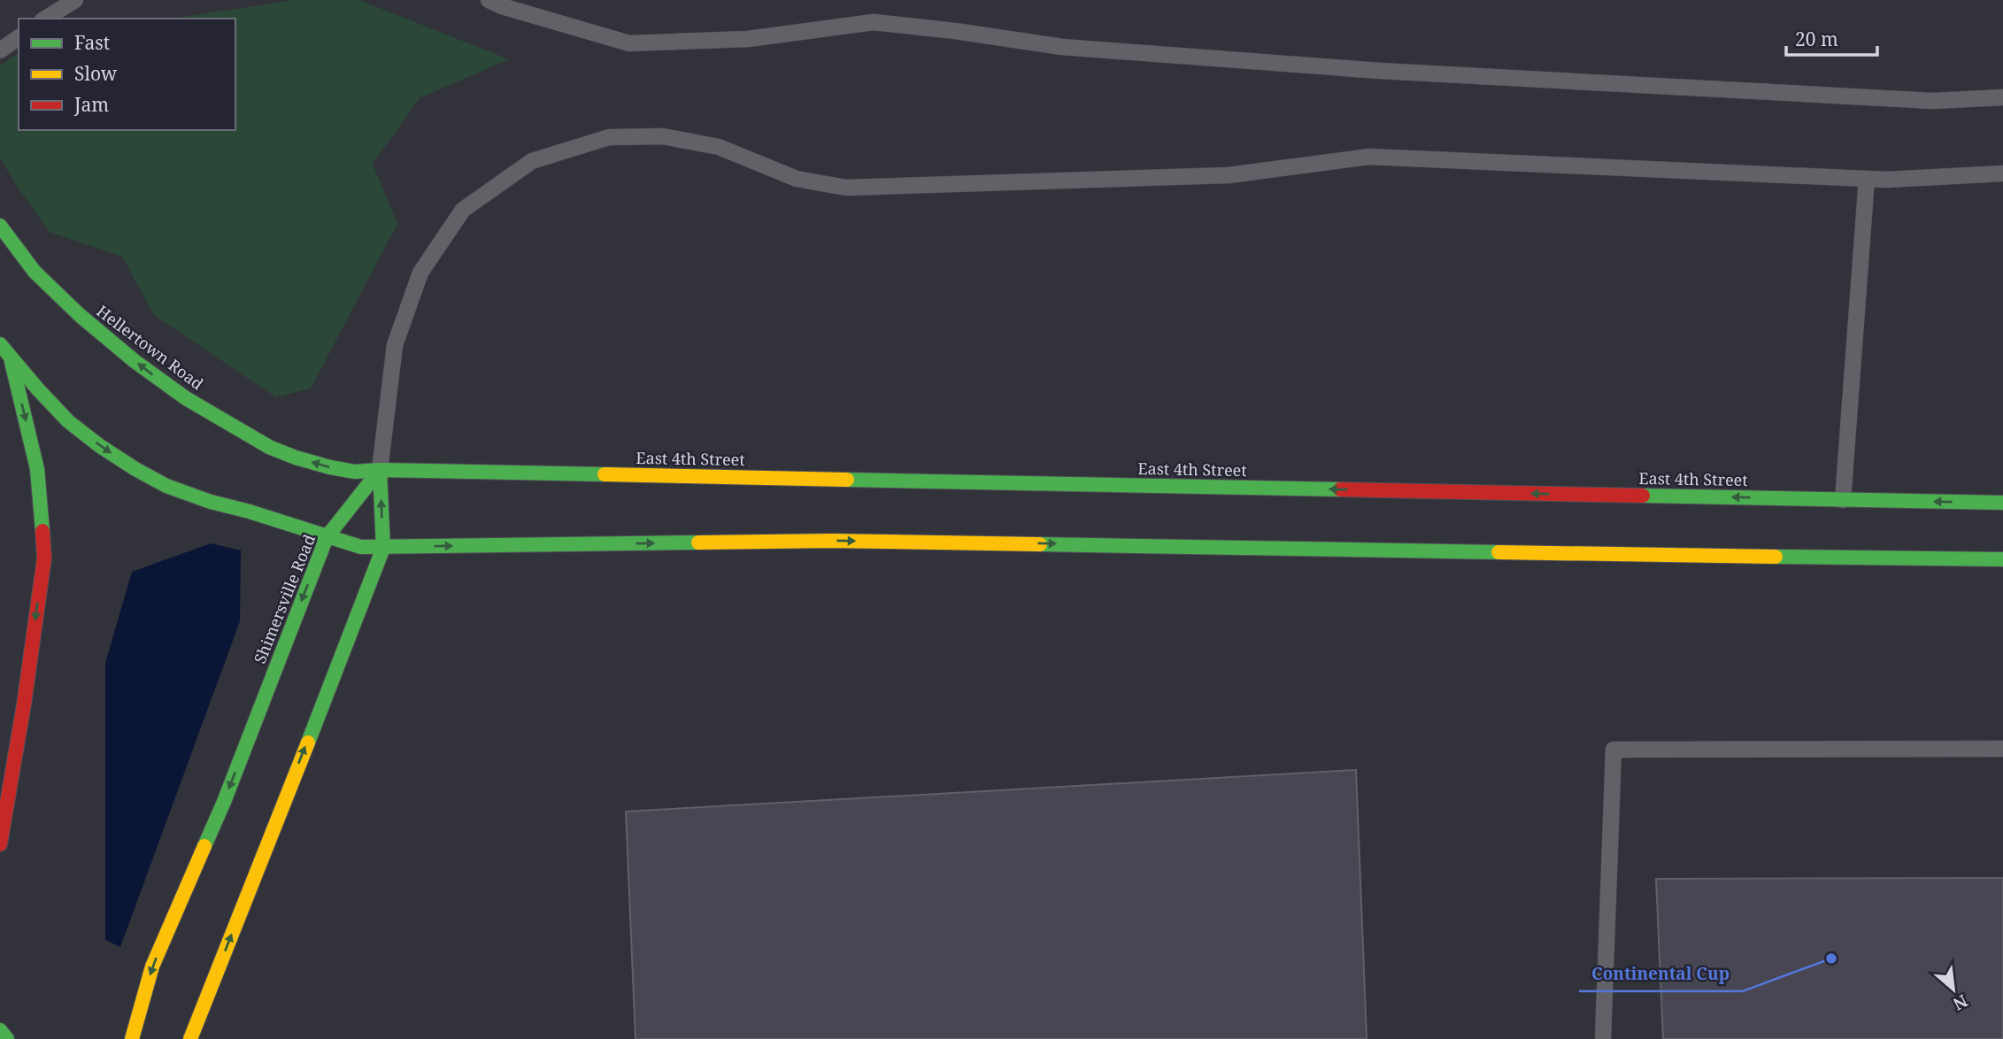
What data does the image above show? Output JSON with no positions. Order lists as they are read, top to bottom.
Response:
{
  "streets": {
    "main road": ["Hellertown Road", "East 4th Street", "Shimersville Road"]
  },
  "crossings": [
    ["Hellertown Road", "East 4th Street"],
    ["Hellertown Road", "Shimersville Road"],
    ["East 4th Street", "Shimersville Road"]
  ],
  "places": ["Continental Cup"],
  "legend": ["Fast", "Slow", "Jam"],
  "scale_bar": "20 m",
  "north": "bottom right"
}
